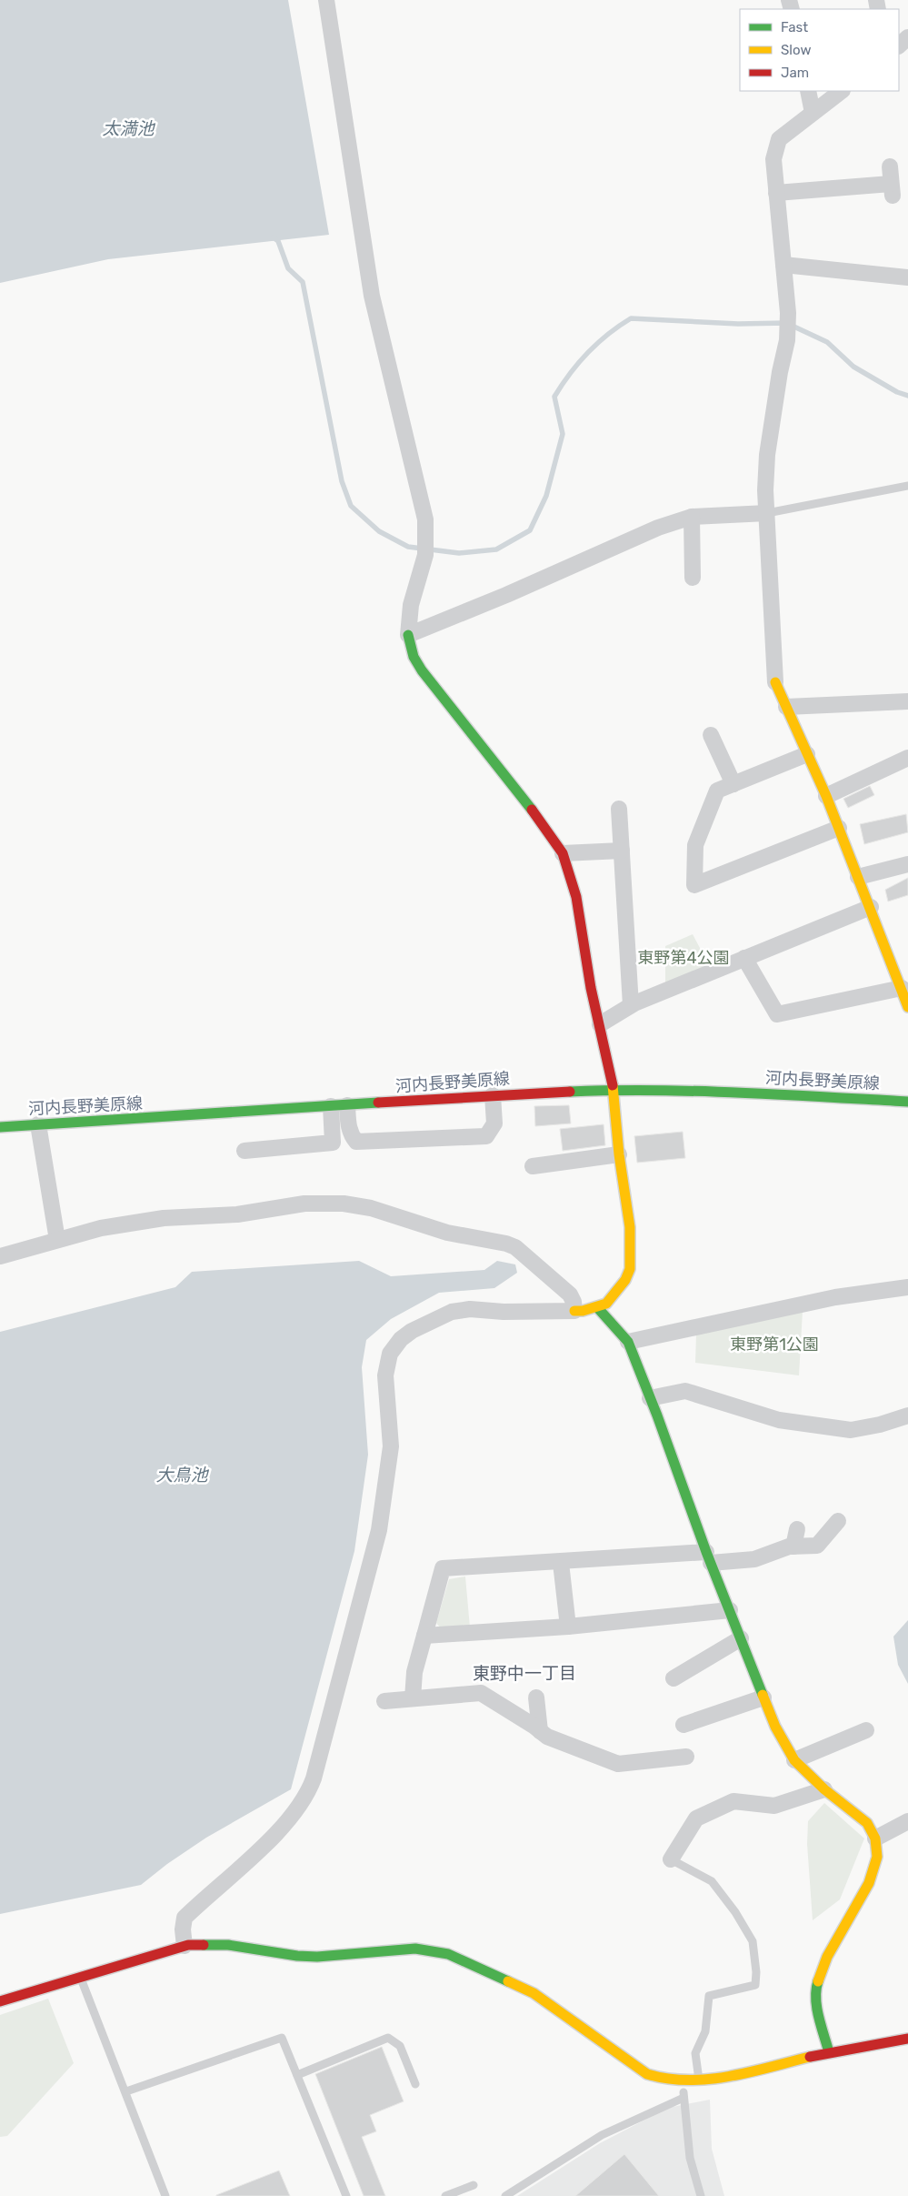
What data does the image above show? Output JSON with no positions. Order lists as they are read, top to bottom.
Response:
{
  "streets": {
    "street": ["河内長野美原線"]
  },
  "districts": ["東野中一丁目"],
  "water": ["太満池", "大鳥池"],
  "parks": ["東野第4公園", "東野第1公園"],
  "legend": ["Fast", "Slow", "Jam"]
}
